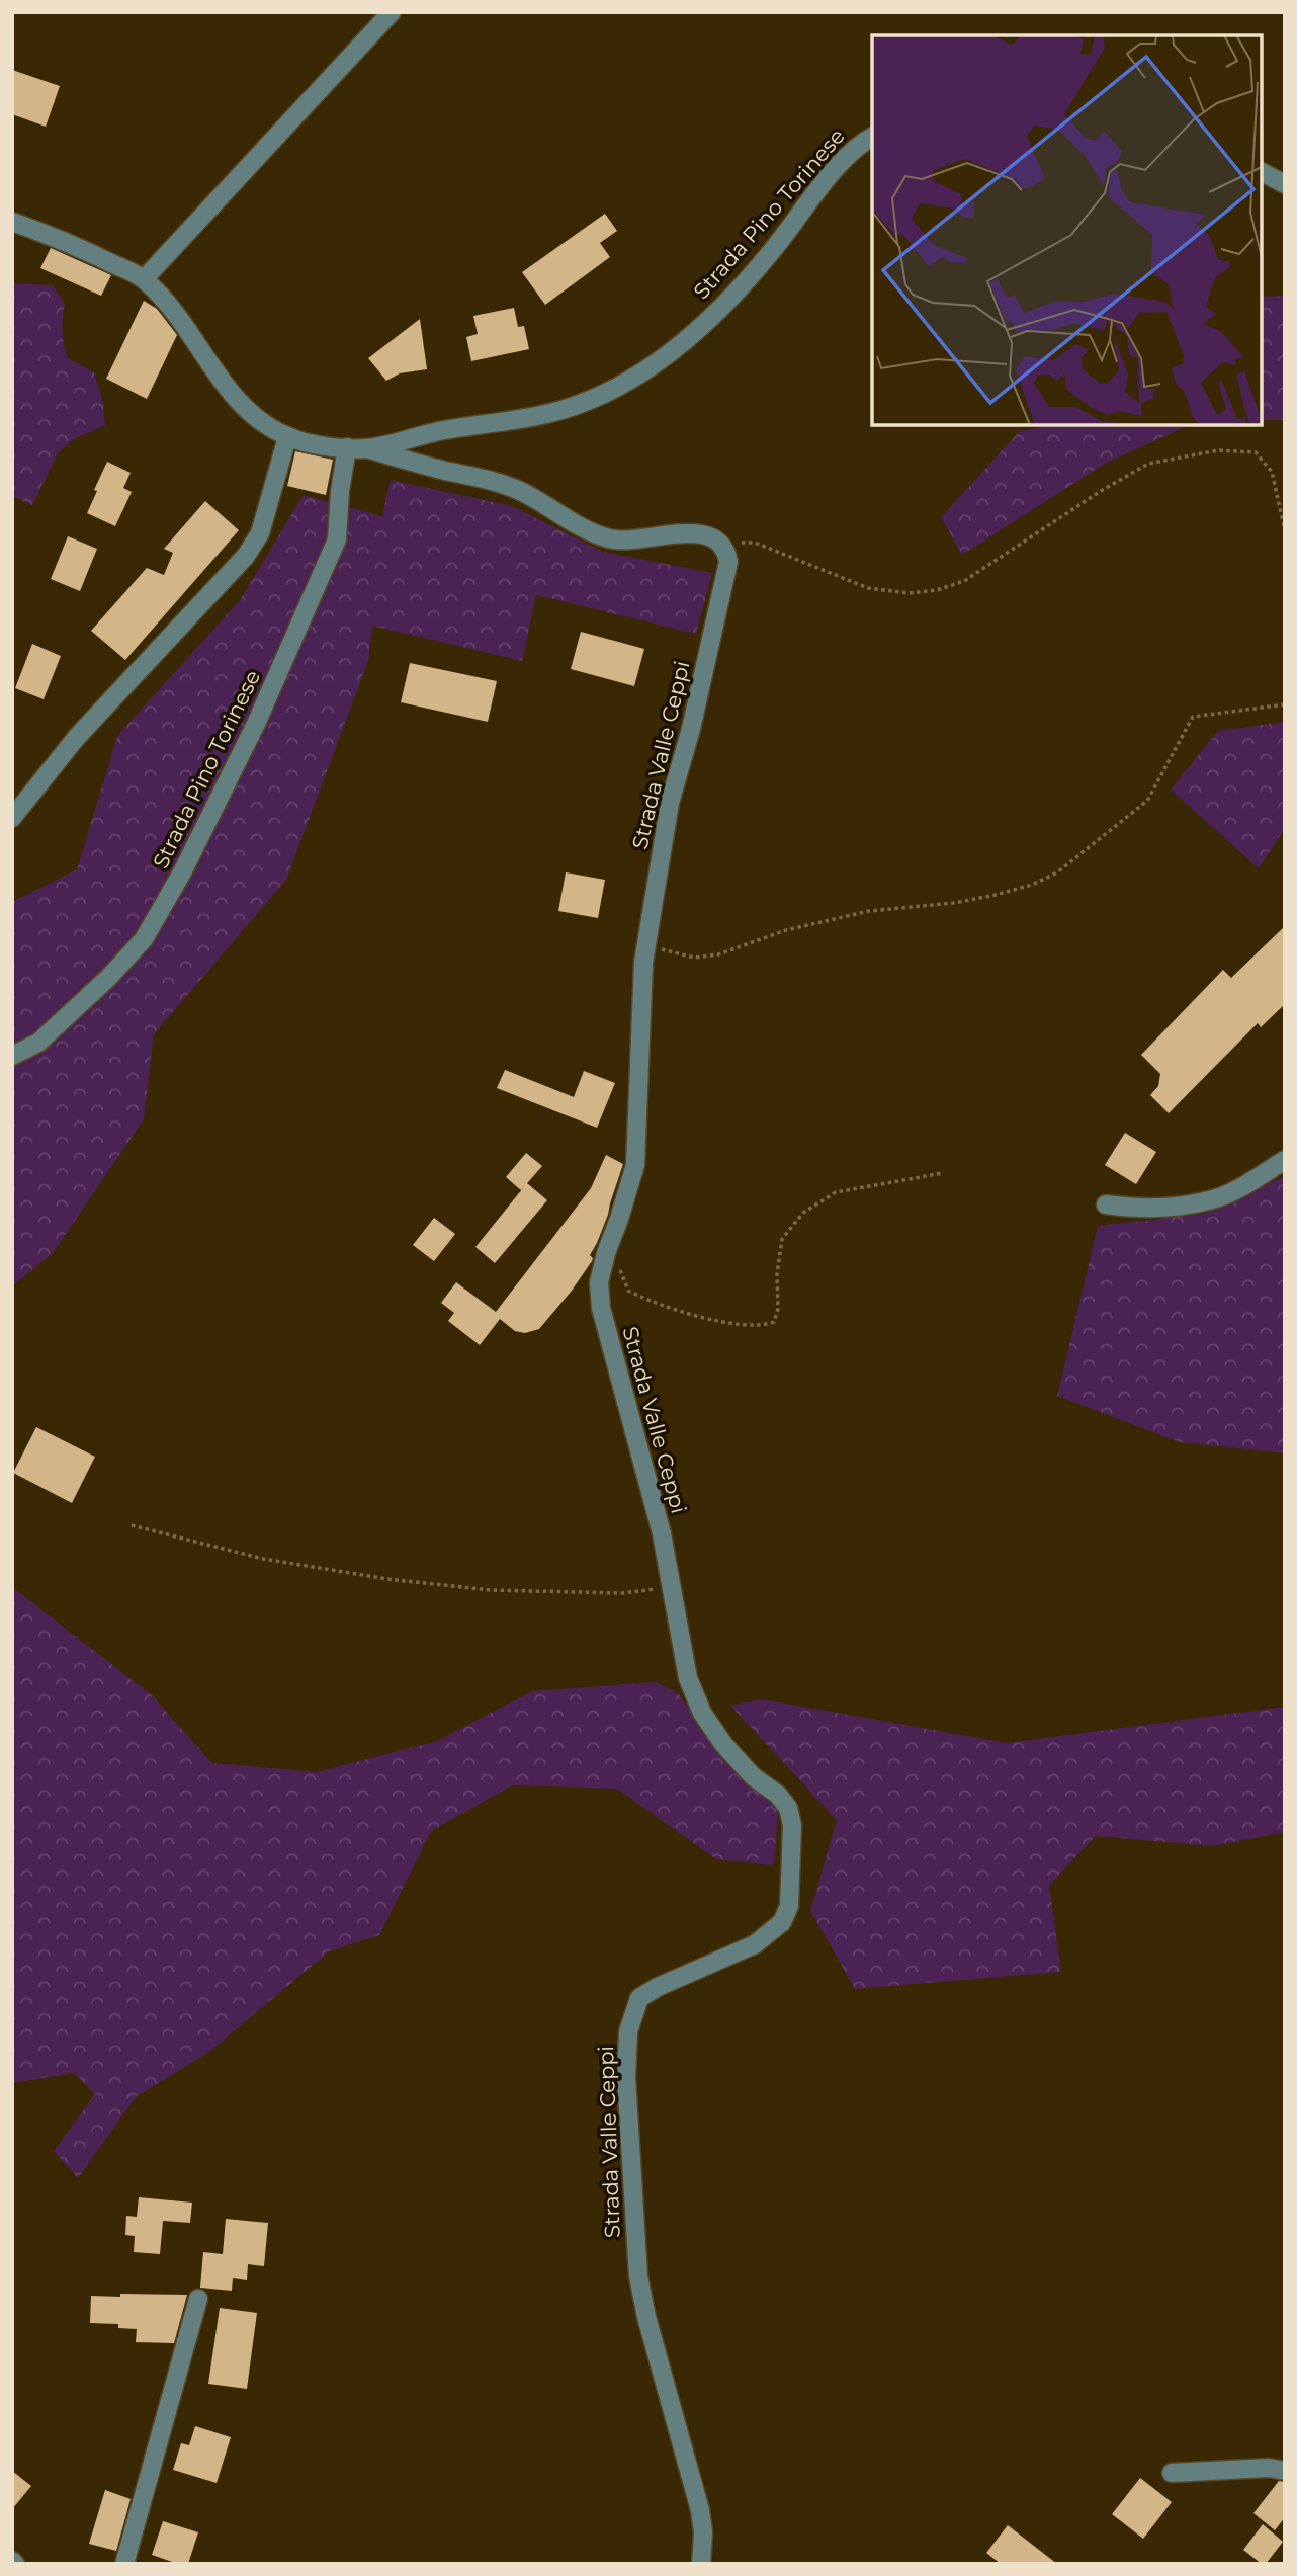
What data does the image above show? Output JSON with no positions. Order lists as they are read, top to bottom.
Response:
{
  "streets": {
    "street": ["Strada Pino Torinese", "Strada Valle Ceppi"]
  }
}
